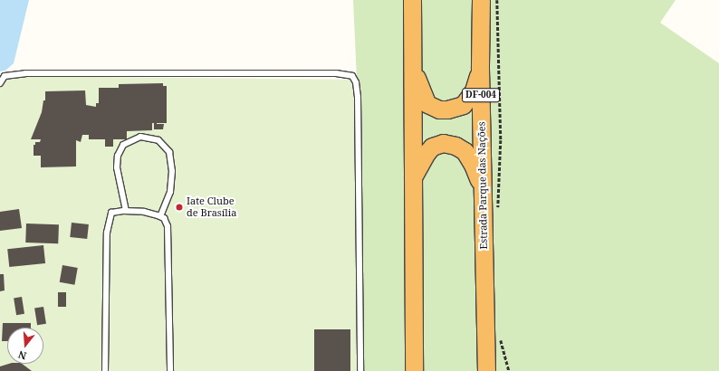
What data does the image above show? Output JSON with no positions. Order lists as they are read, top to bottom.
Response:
{
  "streets": {
    "highway": ["DF-004", "Estrada Parque das Nações"]
  },
  "places": ["Iate Clube de Brasília"],
  "north": "bottom"
}
